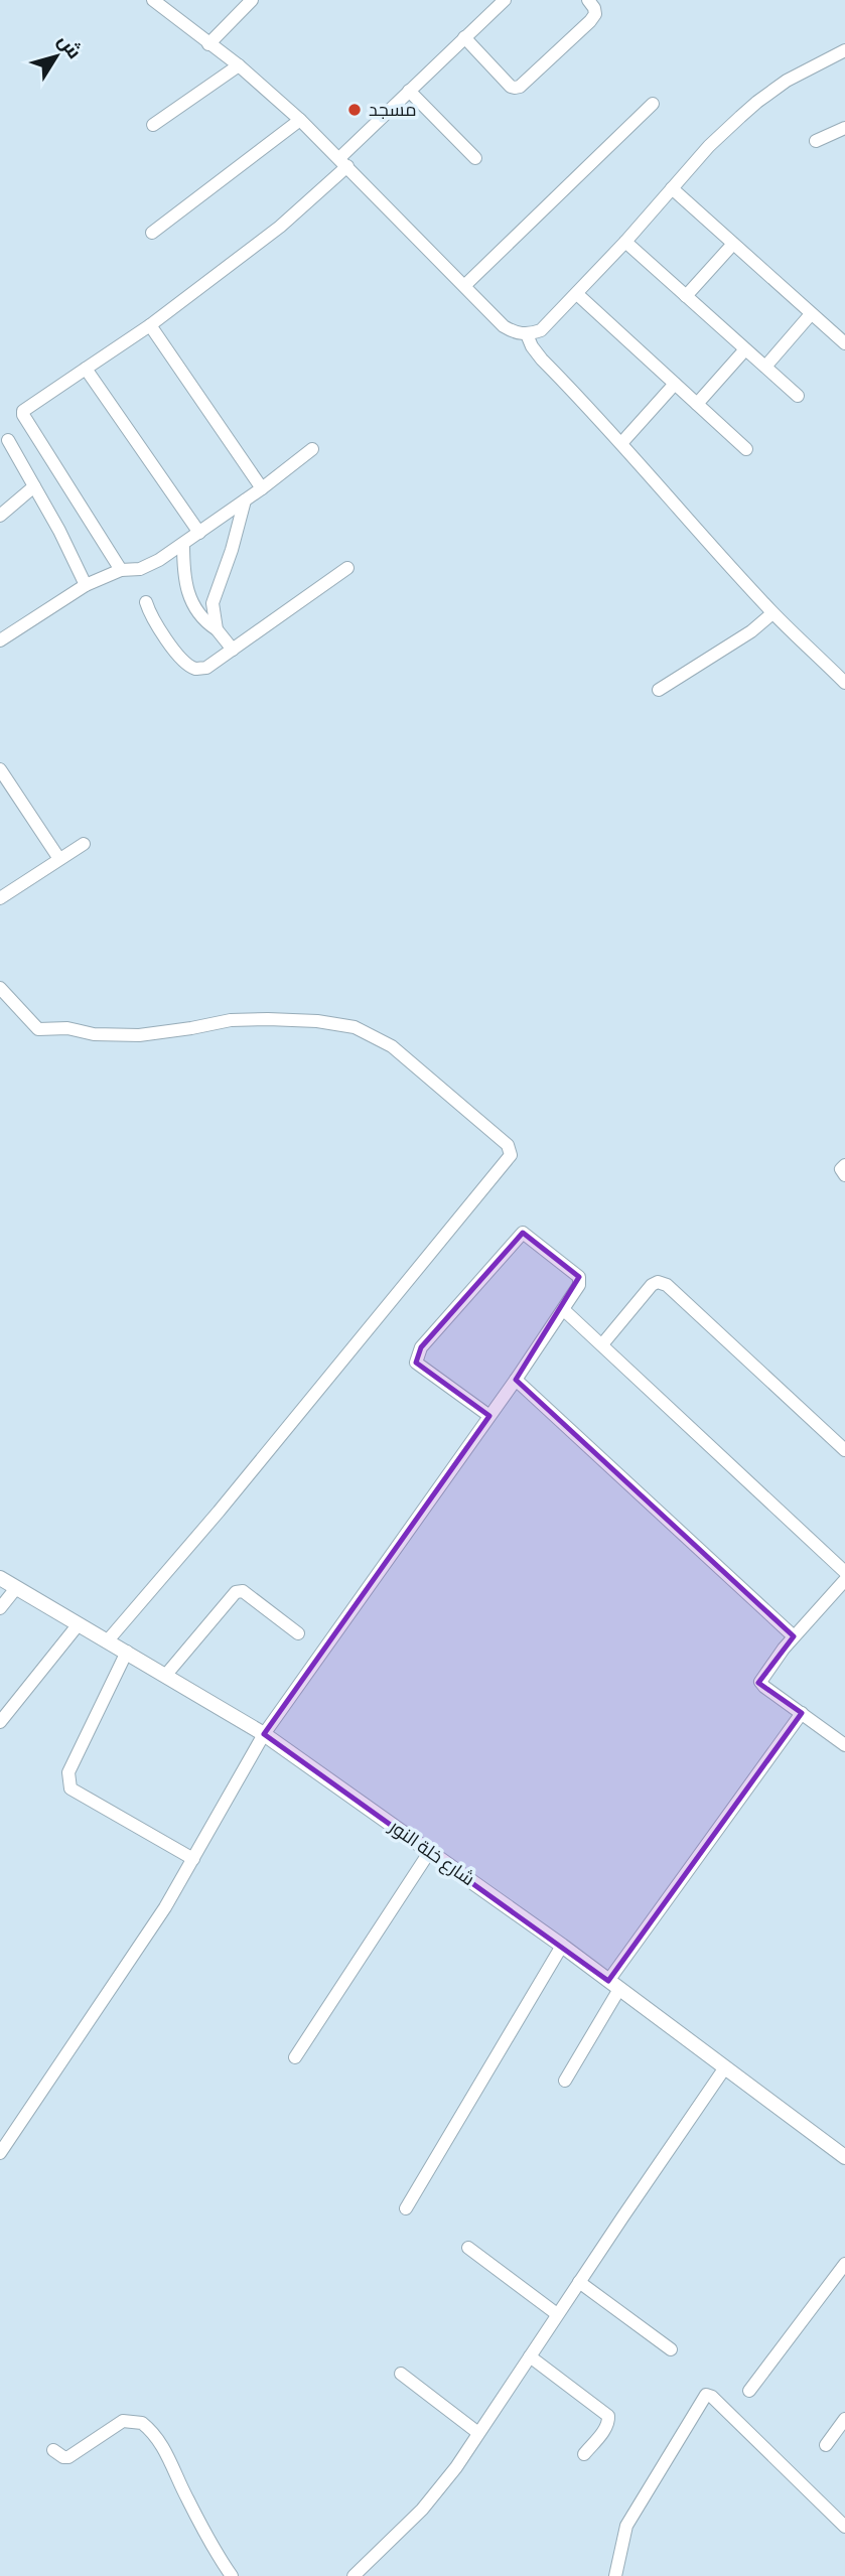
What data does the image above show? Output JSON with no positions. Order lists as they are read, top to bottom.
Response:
{
  "streets": {
    "street": ["شارع خلة النور"]
  },
  "places": ["مسجد"],
  "north": "top right"
}
